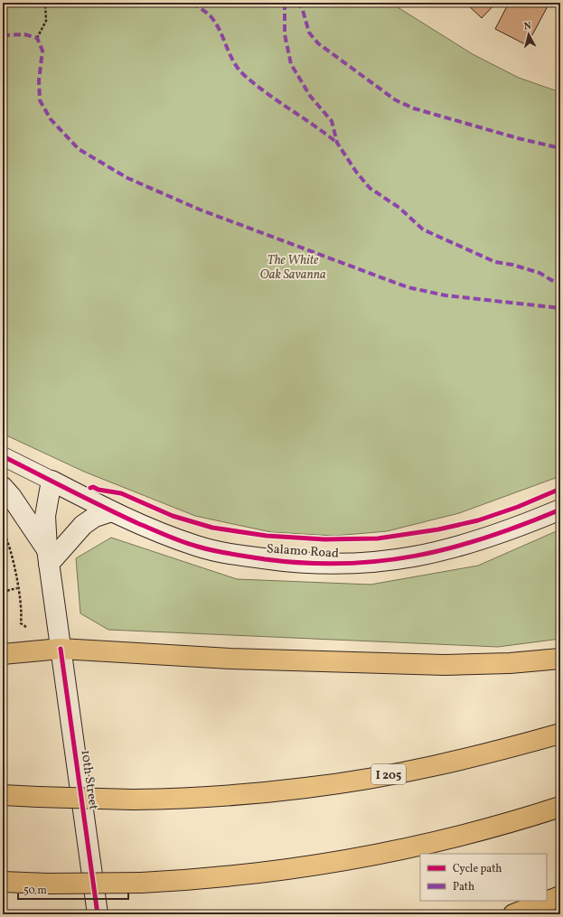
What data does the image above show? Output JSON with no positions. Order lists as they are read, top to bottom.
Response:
{
  "streets": {
    "highway": ["I 205"],
    "main road": ["Salamo Road", "10th Street"]
  },
  "crossings": [
    ["Salamo Road", "10th Street"]
  ],
  "parks": ["The White Oak Savanna"],
  "legend": ["Cycle path", "Path"],
  "scale_bar": "50 m",
  "north": "top"
}
